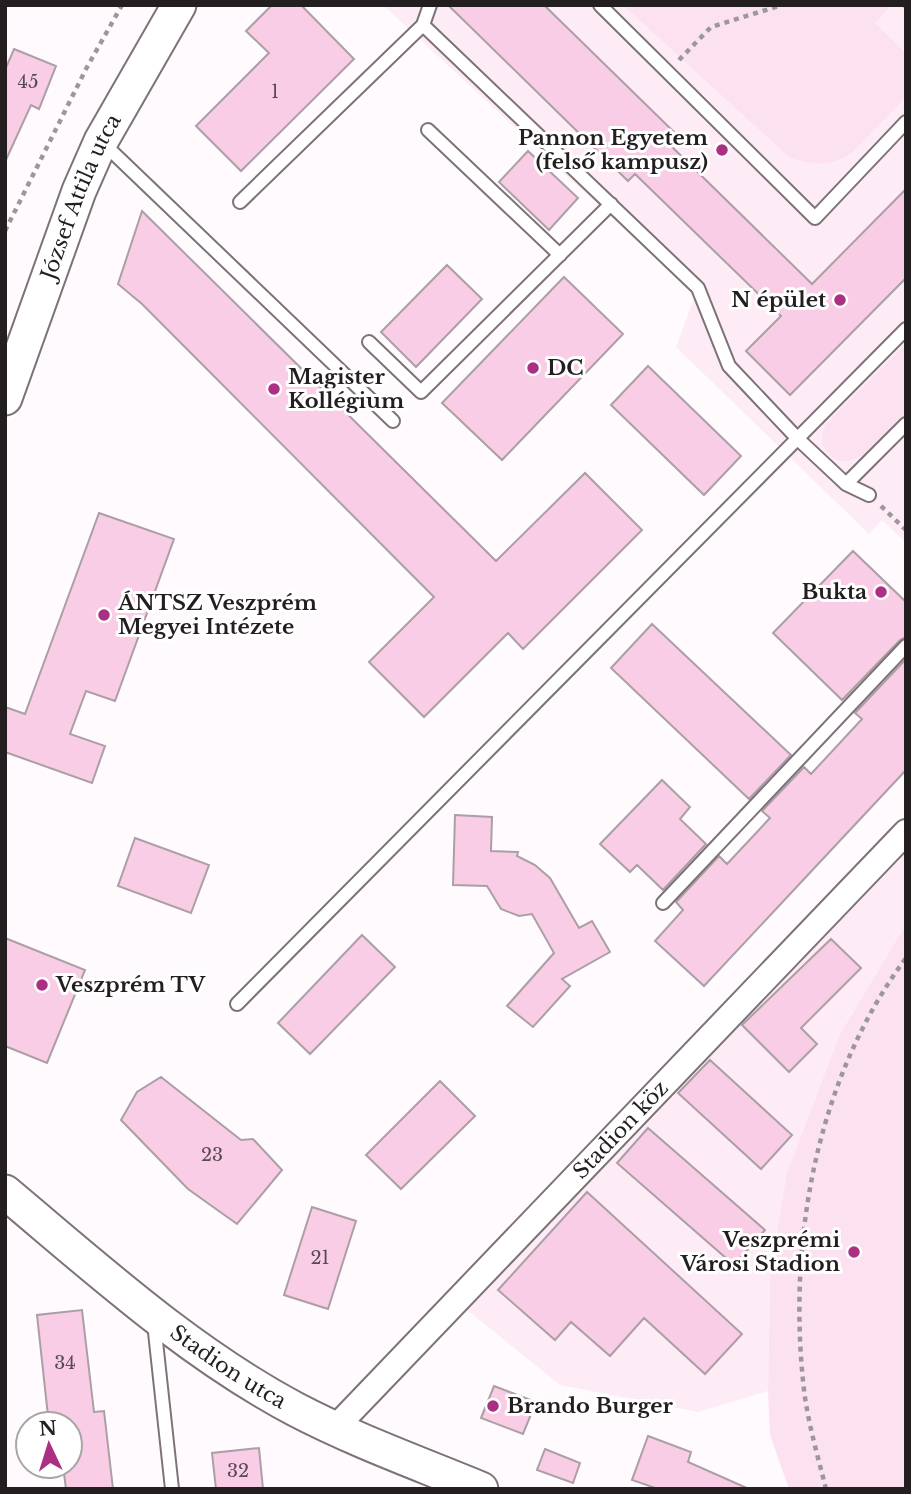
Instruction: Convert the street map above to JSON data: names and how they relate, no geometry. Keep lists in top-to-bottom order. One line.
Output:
{"streets":{"street":["József Attila utca","Stadion köz","Stadion utca"]},"crossings":[["Stadion köz","Stadion utca"]],"places":["Pannon Egyetem (felső kampusz)","N épület","DC","Magister Kollégium","Bukta","ÁNTSZ Veszprém Megyei Intézete","Veszprém TV","Veszprémi Városi Stadion","Brando Burger"],"house_numbers":["45","1","23","21","34","32"],"north":"top"}
